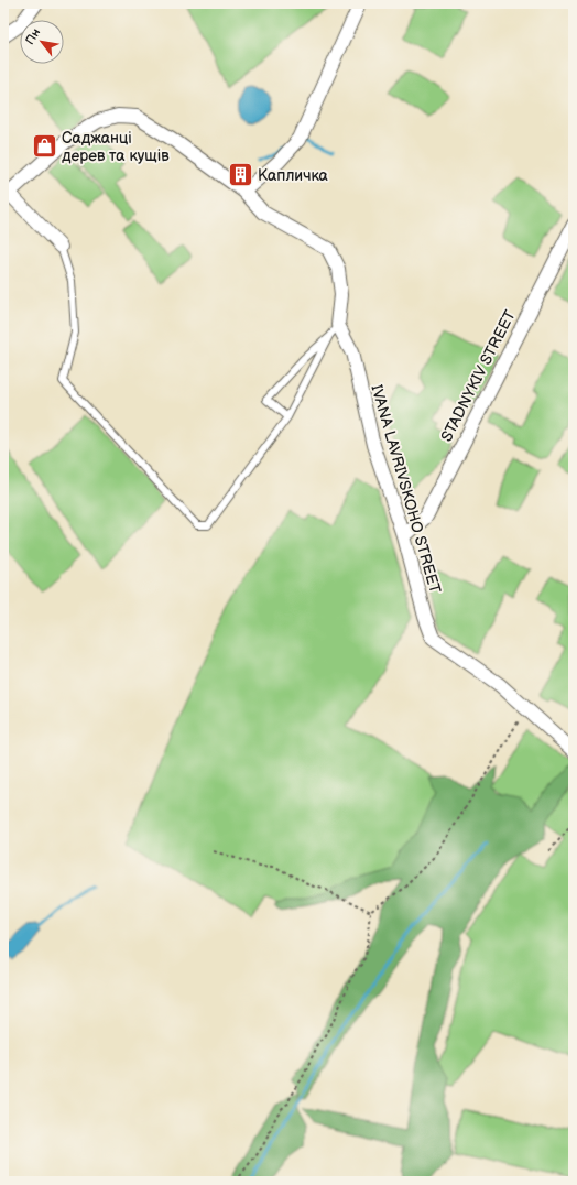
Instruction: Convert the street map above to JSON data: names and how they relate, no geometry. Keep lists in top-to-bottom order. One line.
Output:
{"streets":{"street":["STADNYKIV STREET","IVANA LAVRIVSKOHO STREET"]},"crossings":[["STADNYKIV STREET","IVANA LAVRIVSKOHO STREET"]],"places":{"shop":["Саджанці дерев та кущів"],"building":["Капличка"]},"north":"top left"}
